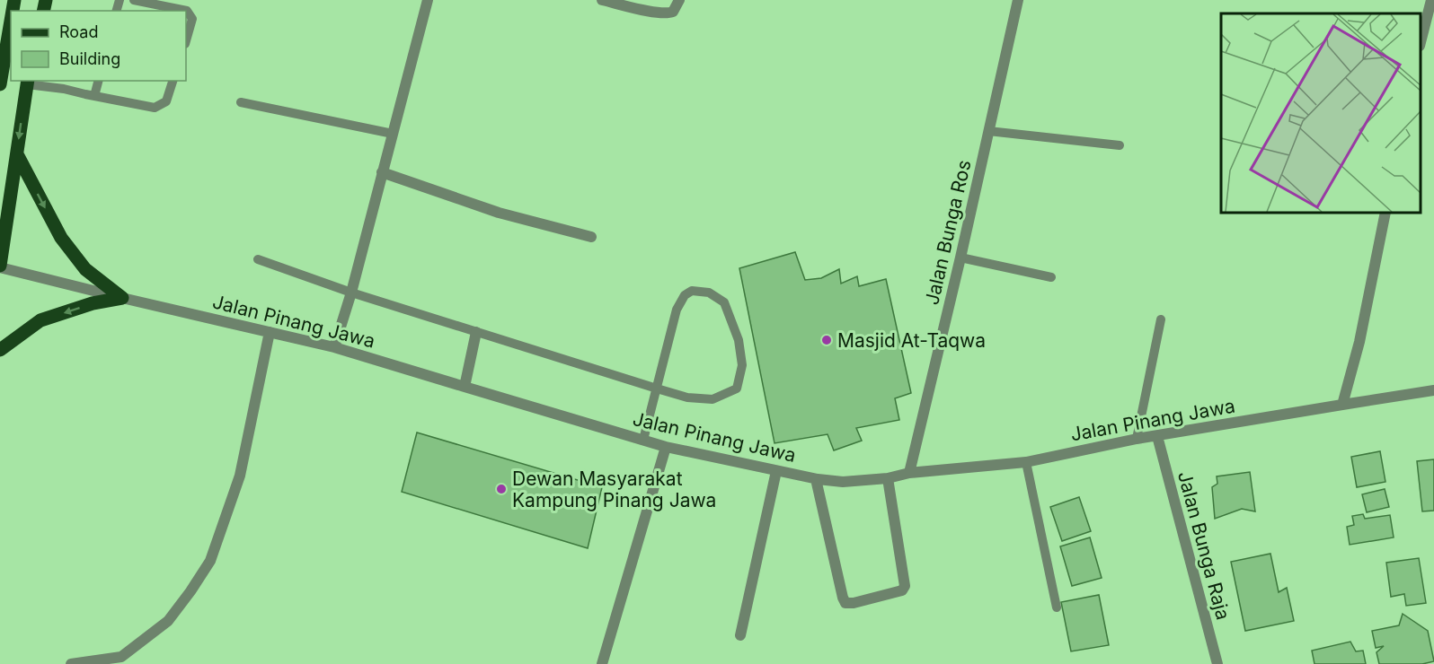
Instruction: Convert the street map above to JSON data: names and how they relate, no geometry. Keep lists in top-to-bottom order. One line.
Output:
{"streets":{"street":["Jalan Bunga Ros","Jalan Pinang Jawa","Jalan Bunga Raja"]},"crossings":[["Jalan Bunga Ros","Jalan Pinang Jawa"],["Jalan Pinang Jawa","Jalan Bunga Raja"]],"places":["Masjid At-Taqwa","Dewan Masyarakat Kampung Pinang Jawa"],"legend":["Road","Building"]}
